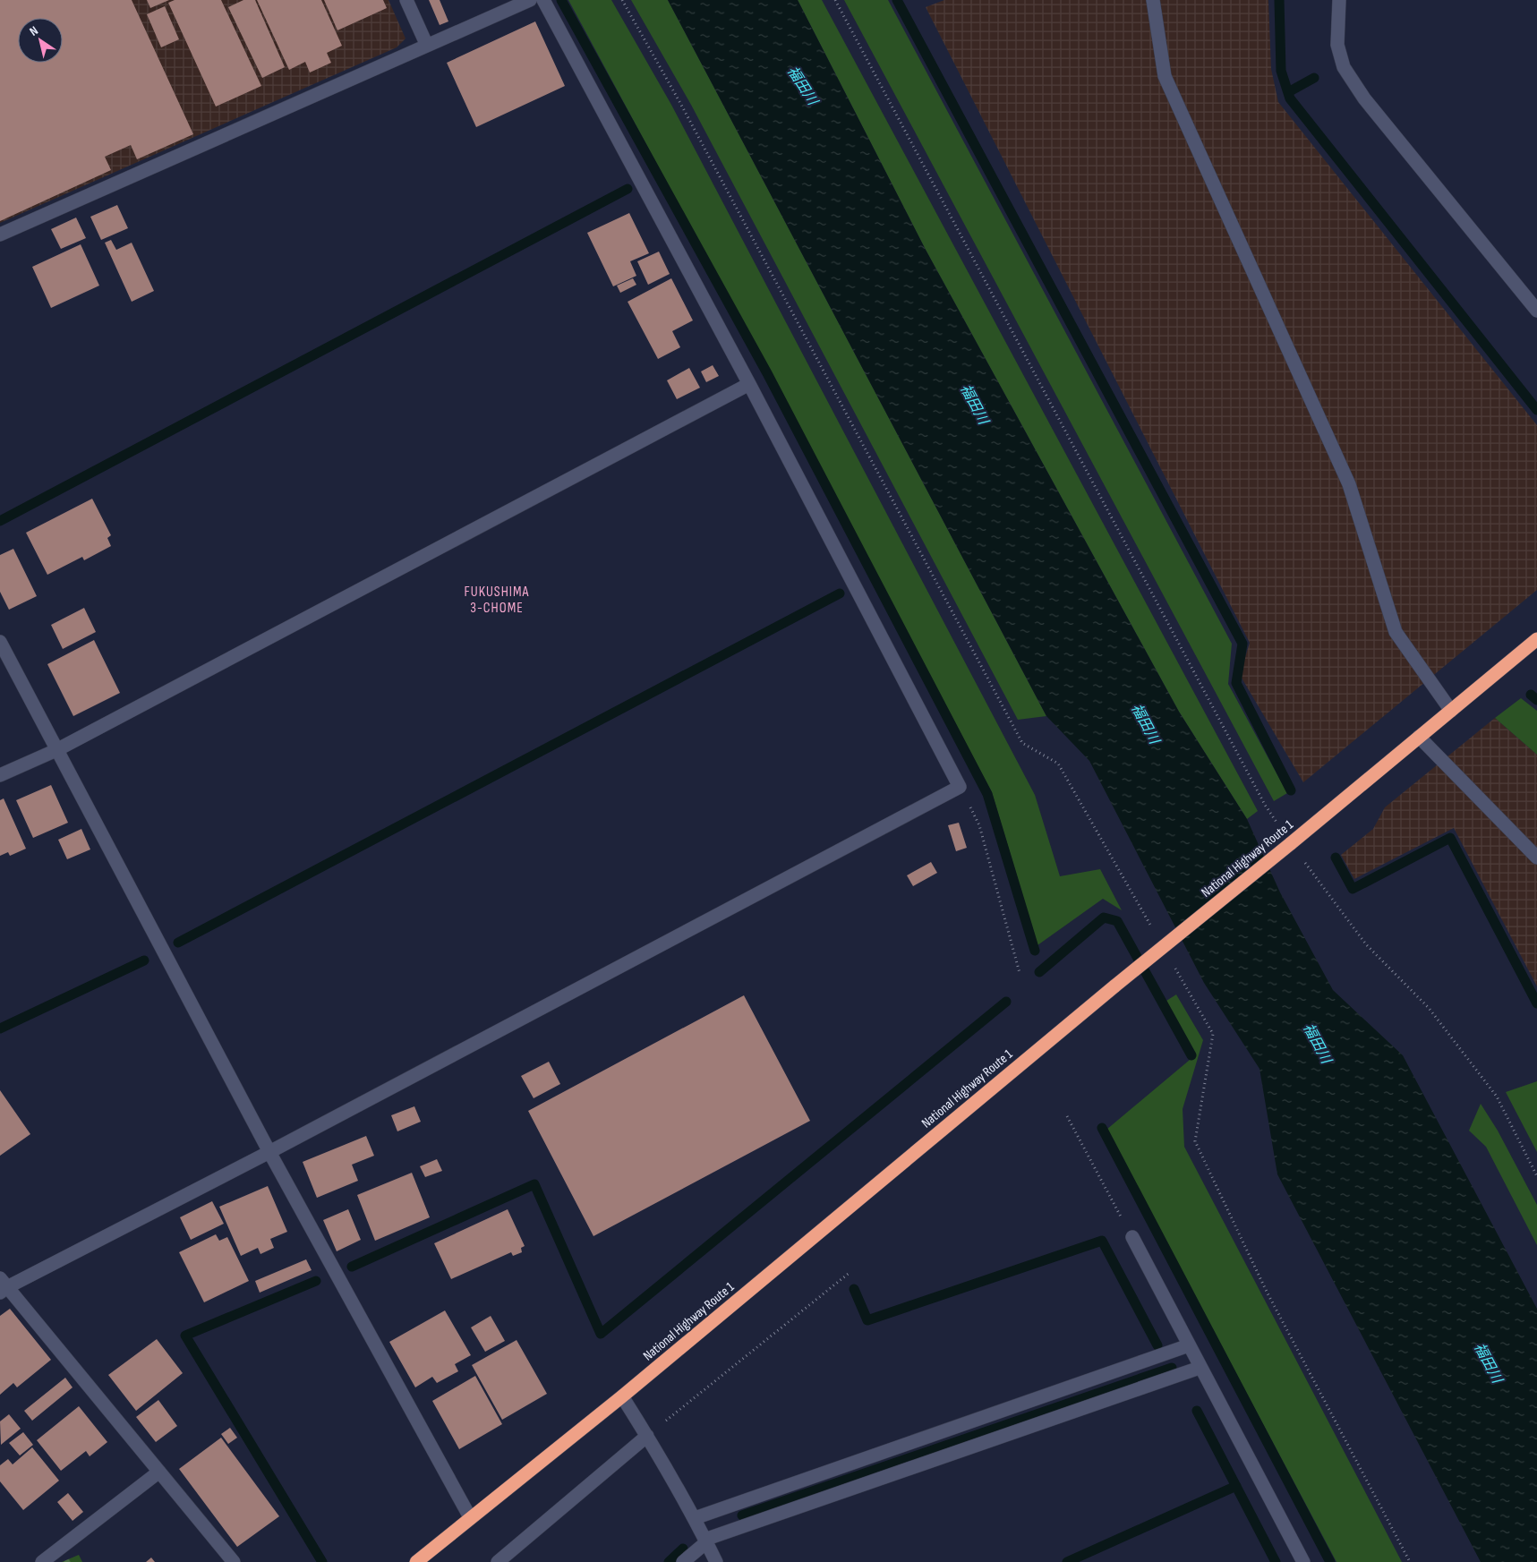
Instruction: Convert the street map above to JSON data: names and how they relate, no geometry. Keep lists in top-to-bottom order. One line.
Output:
{"streets":{"highway":["National Highway Route 1"]},"districts":["FUKUSHIMA 3-CHOME"],"water":["福田川"],"north":"top left"}
